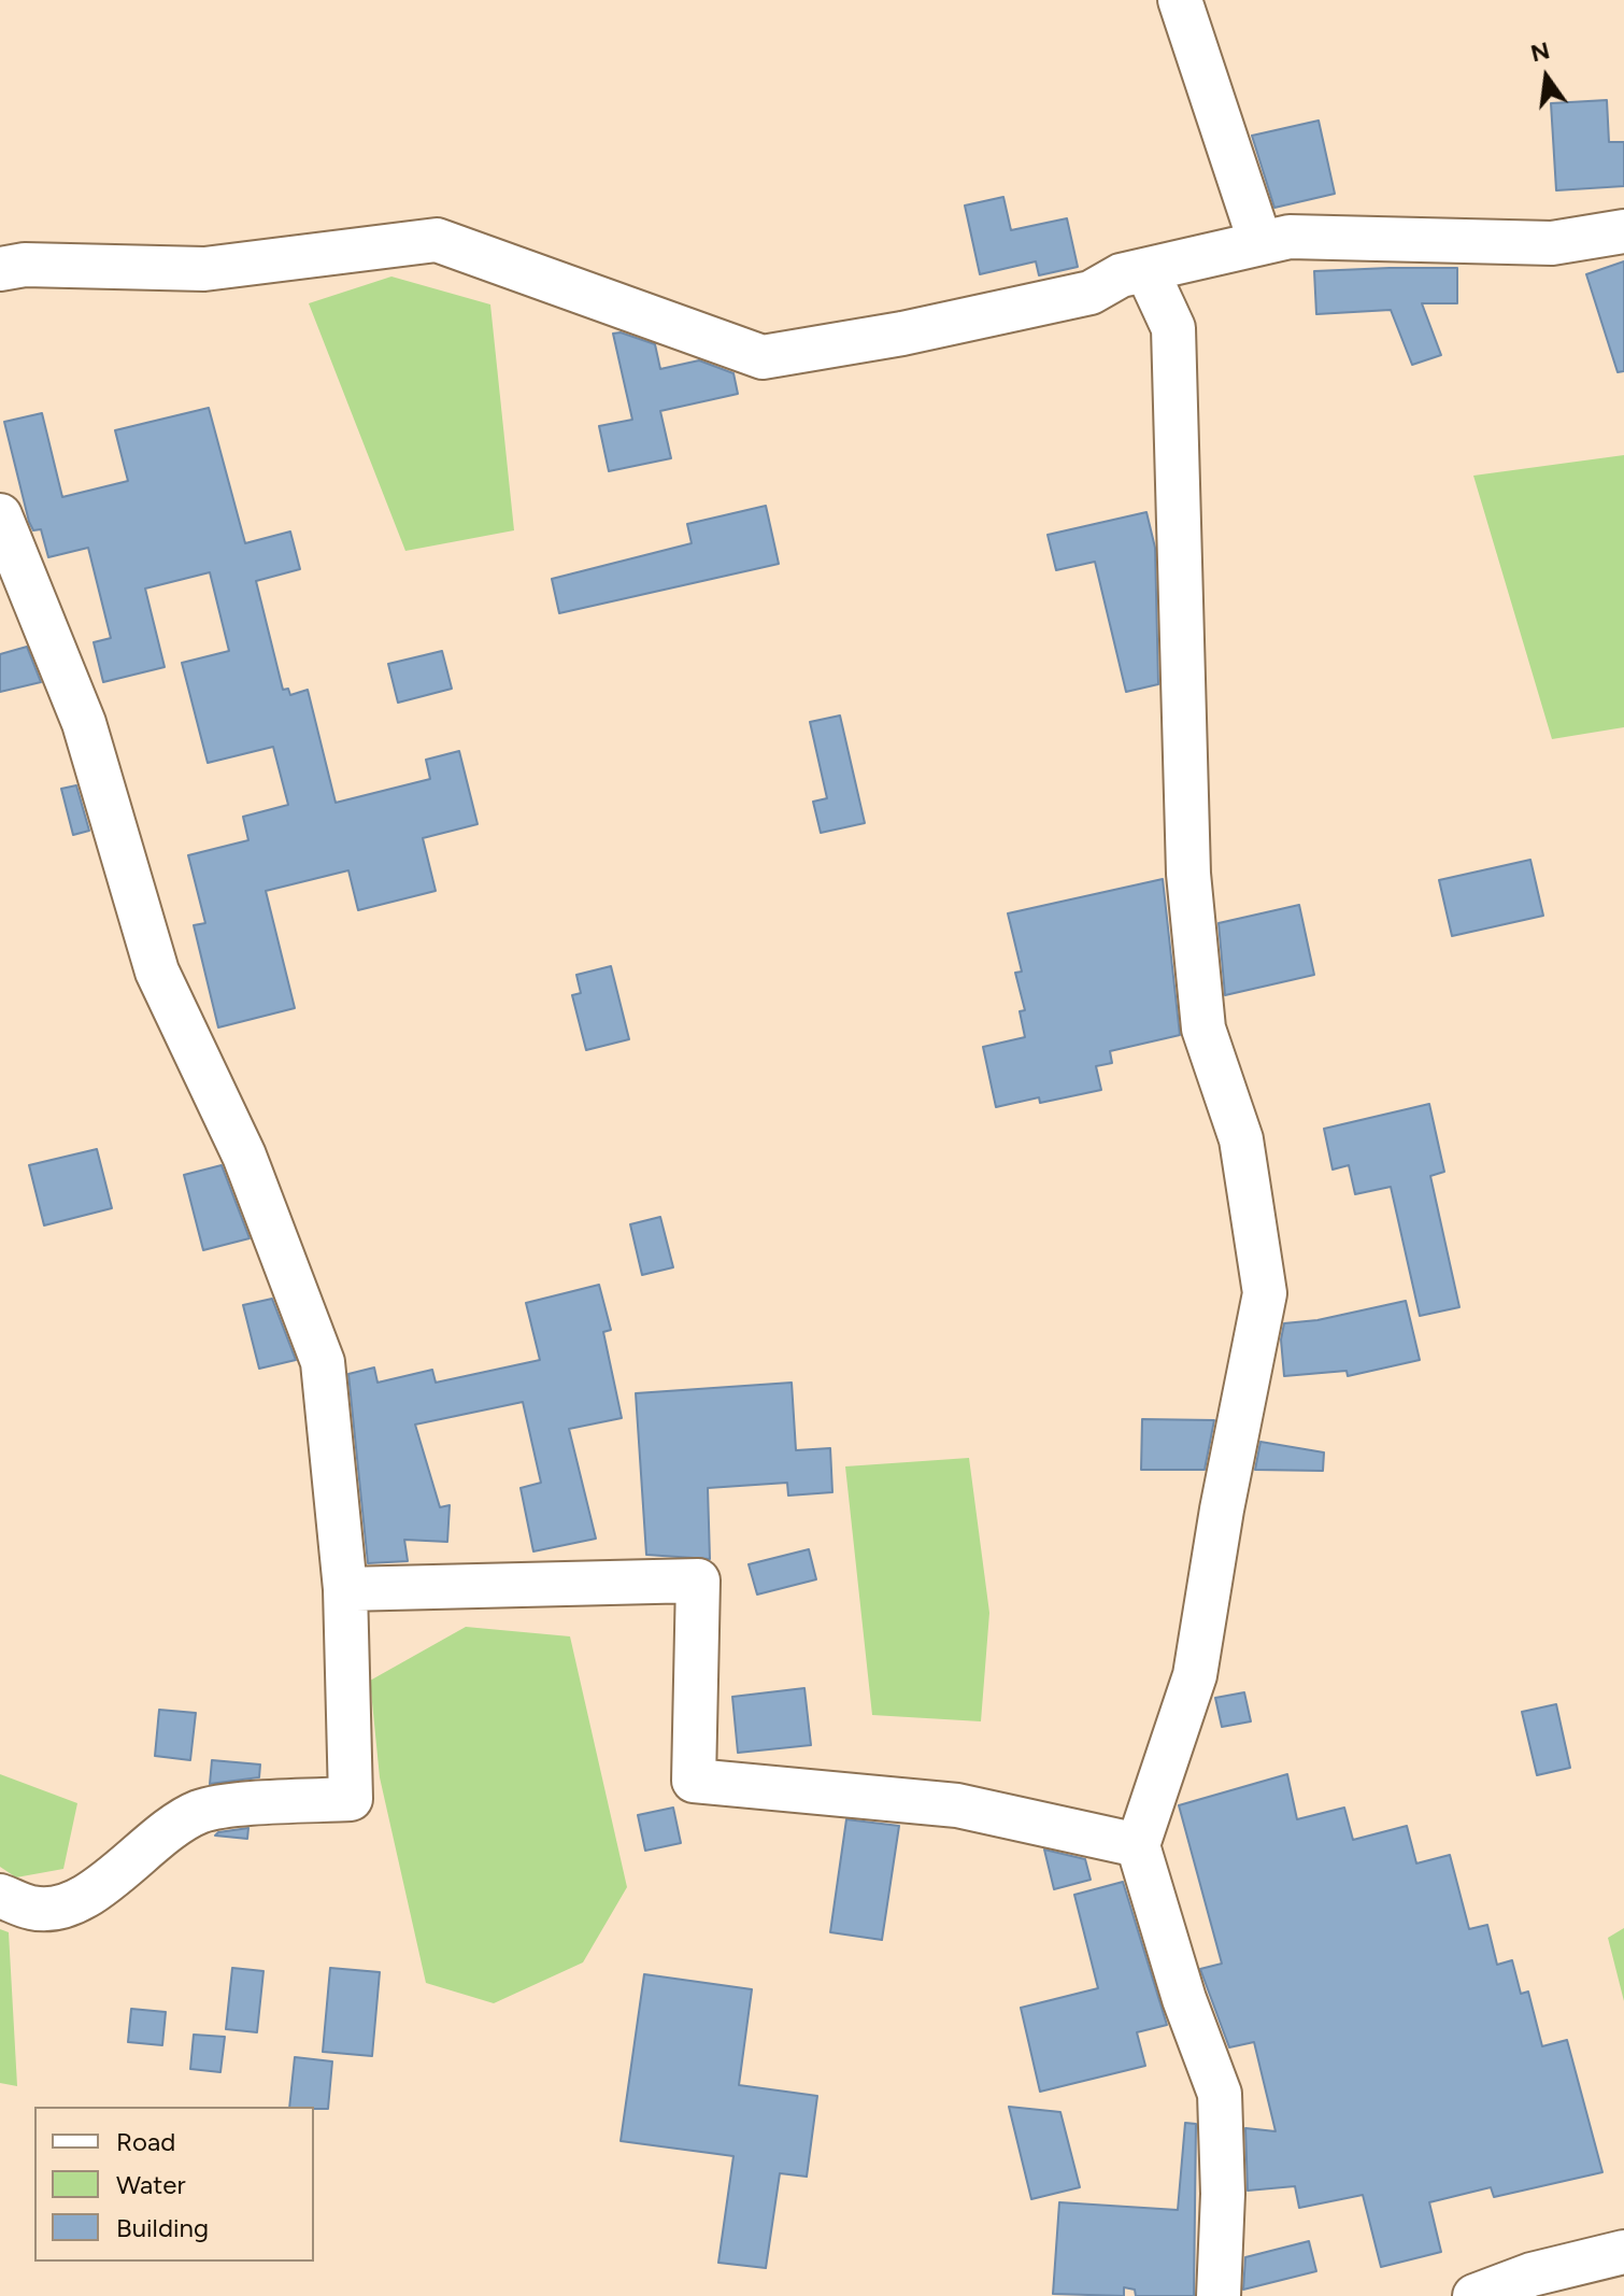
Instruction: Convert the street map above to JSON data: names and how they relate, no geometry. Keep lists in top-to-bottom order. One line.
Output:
{"legend":["Road","Water","Building"],"north":"top"}
